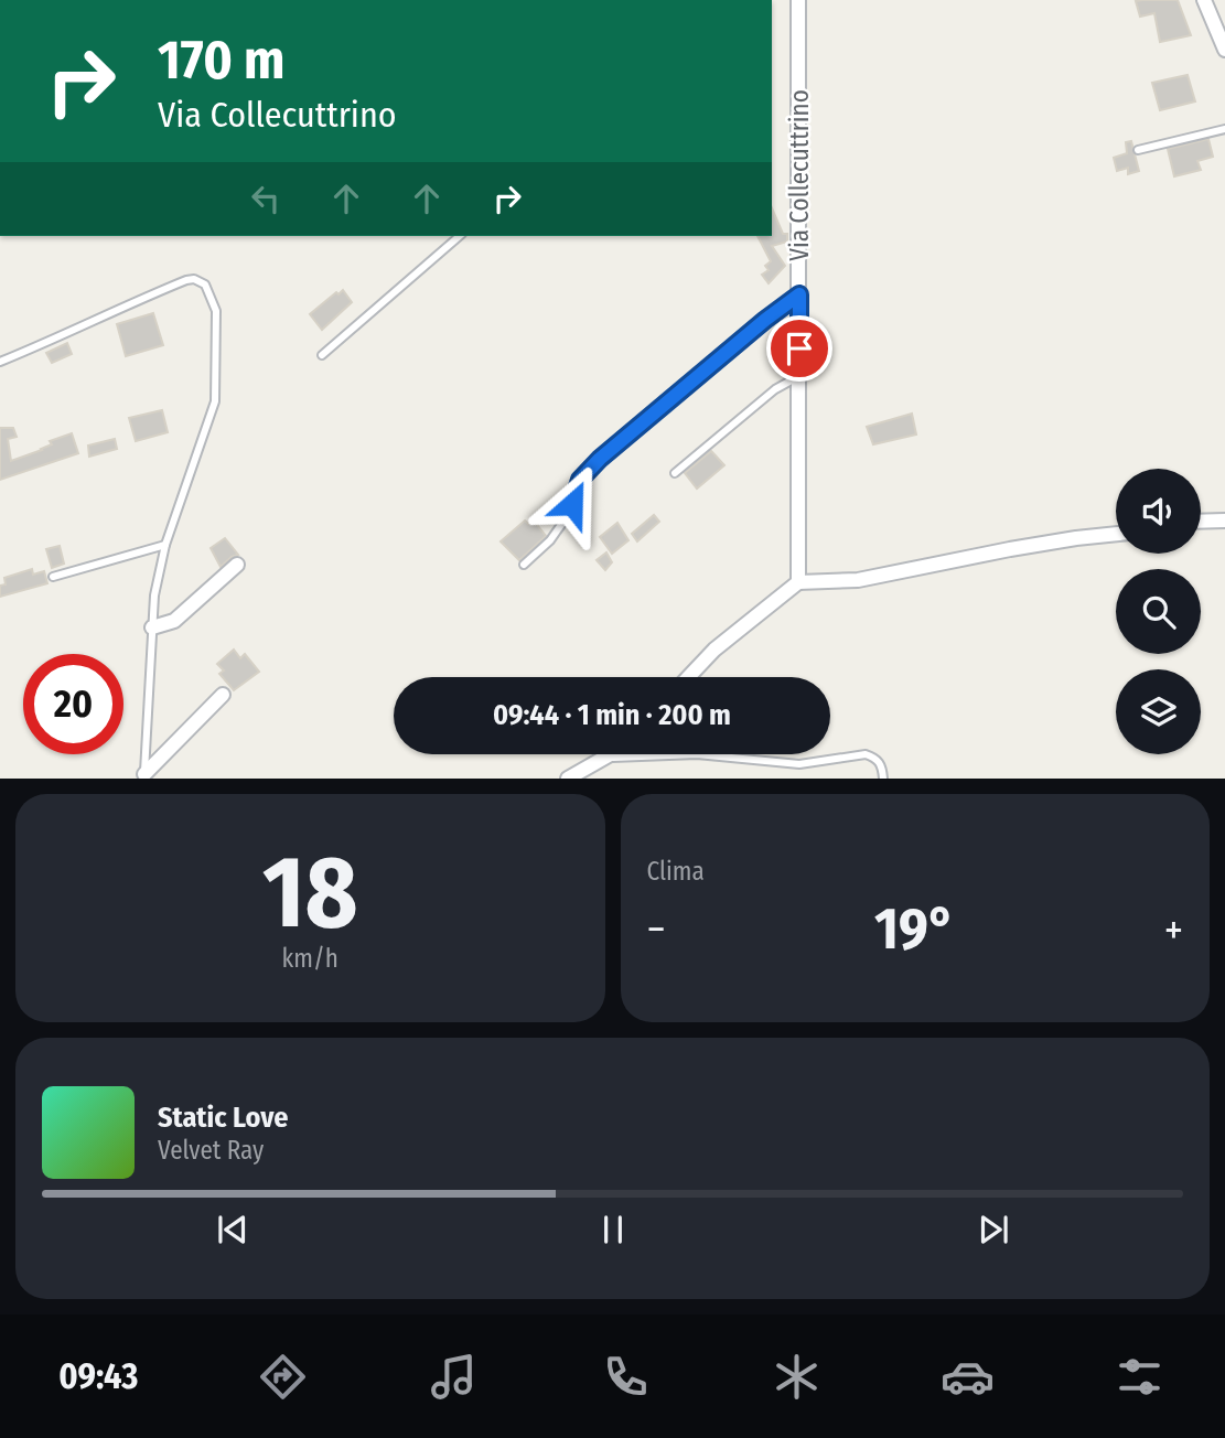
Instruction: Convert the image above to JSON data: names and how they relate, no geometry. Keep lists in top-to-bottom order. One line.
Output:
{"streets":{"street":["Via Collecuttrino"]},"page":{"turn":["170 m","Via Collecuttrino"],"limit":"20","trip":"09:44 · 1 min · 200 m","tile":[["18","km/h"],"Clima"],"heat":["−","19°","+"],"song":["Static Love","Velvet Ray"],"tabs":"09:43"}}
